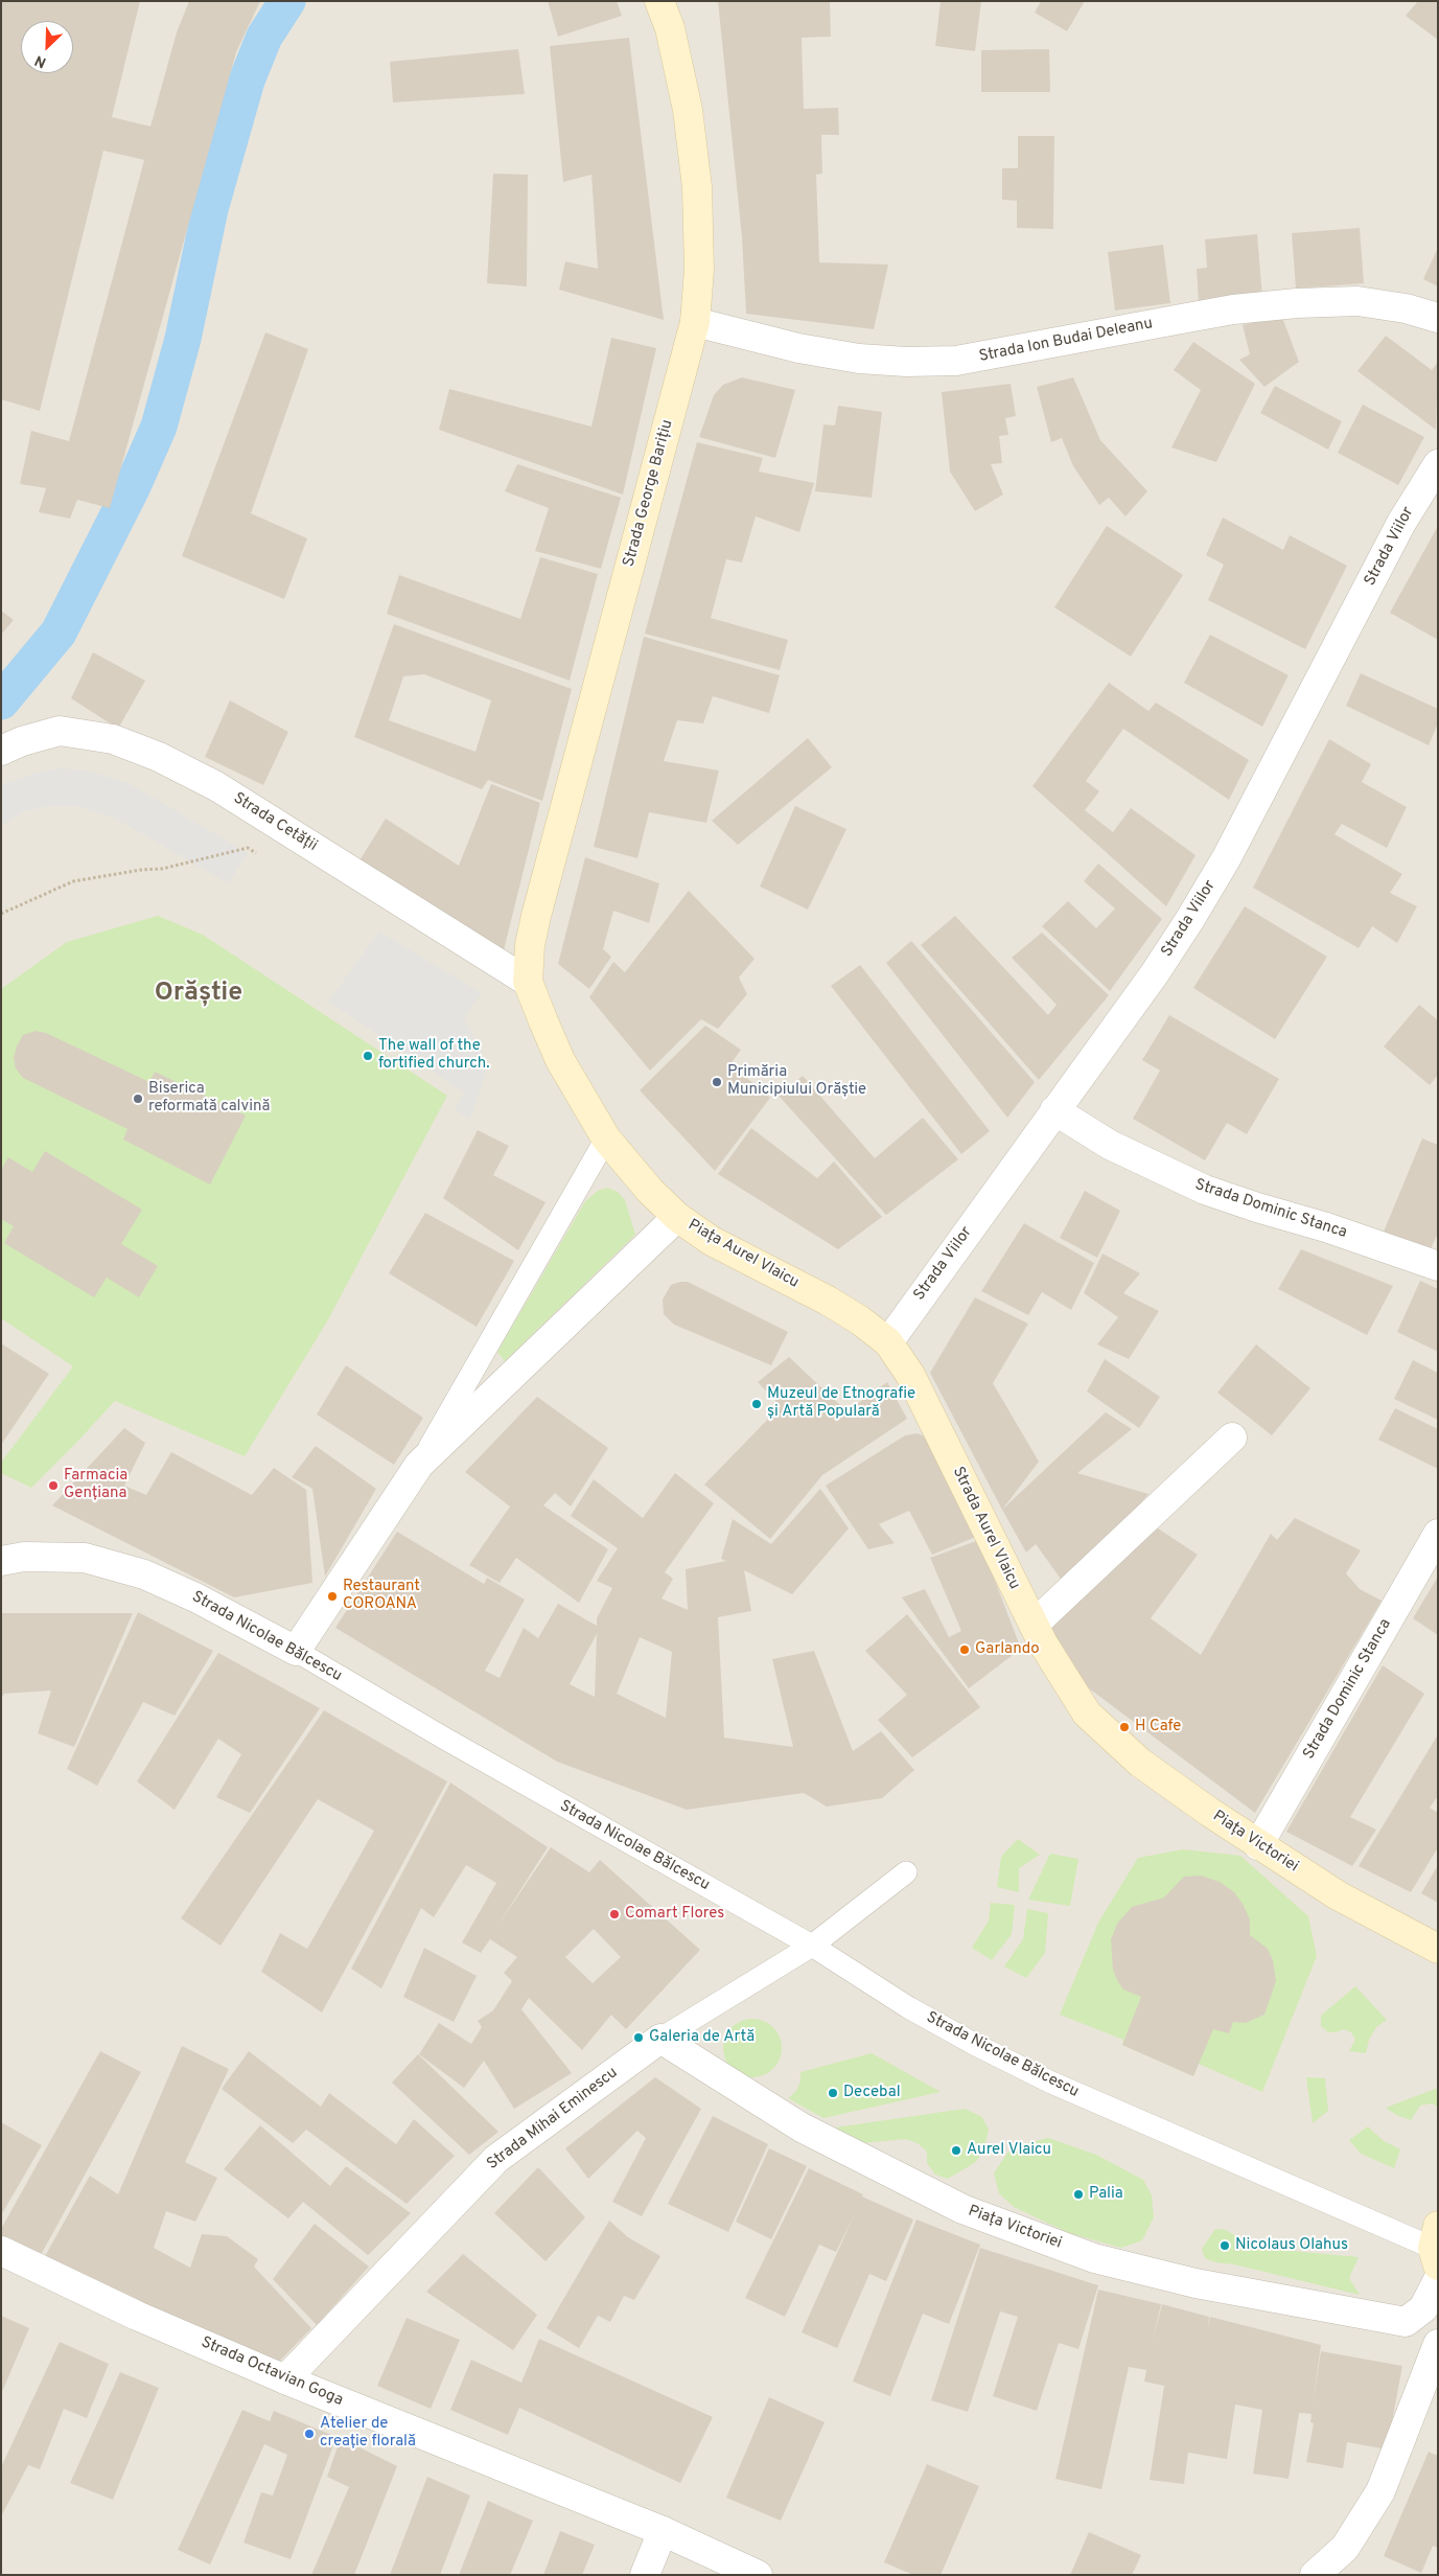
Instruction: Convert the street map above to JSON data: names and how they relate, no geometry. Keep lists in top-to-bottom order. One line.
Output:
{"streets":{"main road":["Strada George Barițiu","Piața Aurel Vlaicu","Strada Aurel Vlaicu","Piața Victoriei"],"street":["Strada Ion Budai Deleanu","Strada Viilor","Strada Cetății","Strada Dominic Stanca","Strada Nicolae Bălcescu","Strada Mihai Eminescu","Strada Octavian Goga"]},"crossings":[["Strada Ion Budai Deleanu","Strada George Barițiu"],["Strada George Barițiu","Strada Cetății"],["Strada George Barițiu","Piața Aurel Vlaicu"],["Strada Viilor","Strada Dominic Stanca"],["Strada Viilor","Piața Aurel Vlaicu"],["Strada Viilor","Strada Aurel Vlaicu"],["Strada Cetății","Piața Aurel Vlaicu"],["Strada Dominic Stanca","Piața Victoriei"],["Piața Aurel Vlaicu","Strada Aurel Vlaicu"],["Strada Aurel Vlaicu","Piața Victoriei"],["Strada Nicolae Bălcescu","Strada Mihai Eminescu"],["Piața Victoriei","Strada Mihai Eminescu"],["Strada Mihai Eminescu","Strada Octavian Goga"]],"districts":["Orăștie"],"places":["The wall of the fortified church.","Primăria Municipiului Orăștie","Biserica reformată calvină","Muzeul de Etnografie și Artă Populară","Farmacia Gențiana","Restaurant COROANA","Garlando","H Cafe","Comart Flores","Galeria de Artă","Decebal","Aurel Vlaicu","Palia","Nicolaus Olahus","Atelier de creație florală"],"north":"bottom left"}
